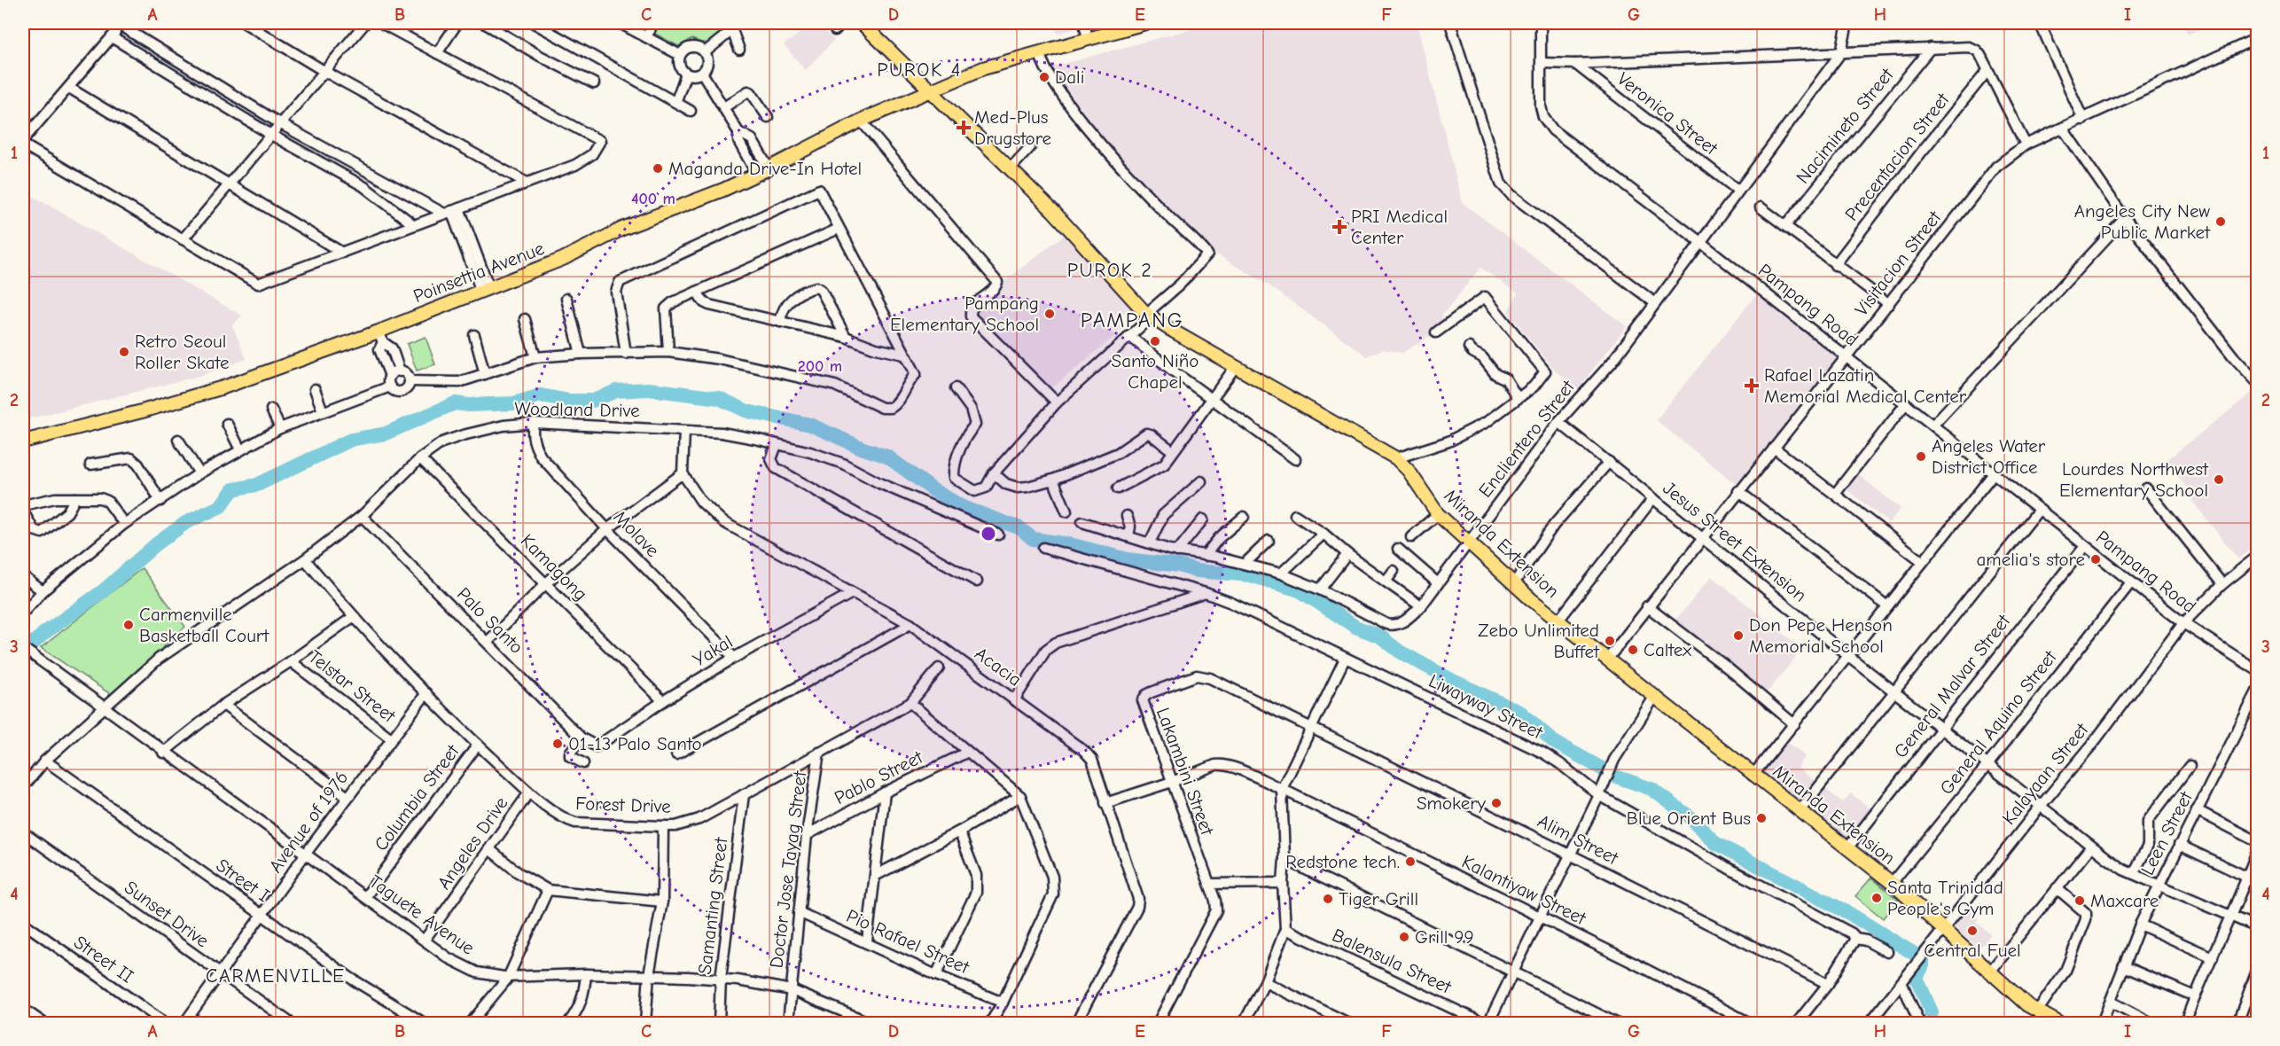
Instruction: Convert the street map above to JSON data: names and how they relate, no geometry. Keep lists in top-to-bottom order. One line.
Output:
{"streets":{"main road":["Poinsettia Avenue","Miranda Extension"],"street":["Veronica Street","Nacimineto Street","Precentacion Street","Visitacion Street","Pampang Road","Woodland Drive","Enclientero Street","Molave","Jesus Street Extension","Kamagong","Palo Santo","Yakal","Acacia","Telstar Street","General Malvar Street","Liwayway Street","General Aquino Street","Lakambini Street","Kalayaan Street","Pablo Street","Columbia Street","Forest Drive","Avenue of 1976","Leen Street","Alim Street","Angeles Drive","Doctor Jose Tayag Street","Street I","Kalantiyaw Street","Samanting Street","Sunset Drive","Taguete Avenue","Pio Rafael Street","Street II","Balensula Street"]},"crossings":[["Veronica Street","Enclientero Street"],["Visitacion Street","Pampang Road"],["Visitacion Street","Jesus Street Extension"],["Visitacion Street","Miranda Extension"],["Poinsettia Avenue","Miranda Extension"],["Pampang Road","Enclientero Street"],["Pampang Road","General Malvar Street"],["Pampang Road","General Aquino Street"],["Pampang Road","Kalayaan Street"],["Woodland Drive","Molave"],["Woodland Drive","Kamagong"],["Woodland Drive","Palo Santo"],["Woodland Drive","Forest Drive"],["Woodland Drive","Street I"],["Woodland Drive","Taguete Avenue"],["Enclientero Street","Jesus Street Extension"],["Enclientero Street","Miranda Extension"],["Molave","Yakal"],["Jesus Street Extension","General Malvar Street"],["Jesus Street Extension","General Aquino Street"],["Jesus Street Extension","Kalayaan Street"],["Jesus Street Extension","Leen Street"],["Miranda Extension","General Malvar Street"],["Miranda Extension","General Aquino Street"],["Miranda Extension","Kalayaan Street"],["Kamagong","Yakal"],["Palo Santo","Yakal"],["Yakal","Acacia"],["Acacia","Kalantiyaw Street"],["Telstar Street","Avenue of 1976"],["Lakambini Street","Alim Street"],["Lakambini Street","Kalantiyaw Street"],["Pablo Street","Doctor Jose Tayag Street"],["Columbia Street","Forest Drive"],["Columbia Street","Taguete Avenue"],["Forest Drive","Avenue of 1976"],["Forest Drive","Angeles Drive"],["Forest Drive","Doctor Jose Tayag Street"],["Forest Drive","Samanting Street"],["Avenue of 1976","Street I"],["Avenue of 1976","Sunset Drive"],["Avenue of 1976","Taguete Avenue"],["Angeles Drive","Taguete Avenue"],["Doctor Jose Tayag Street","Taguete Avenue"],["Doctor Jose Tayag Street","Pio Rafael Street"],["Samanting Street","Taguete Avenue"]],"districts":["PUROK 4","PUROK 2","PAMPANG","CARMENVILLE"],"places":{"other":["Dali","Maganda Drive-In Hotel","Angeles City New Public Market","Pampang Elementary School","Santo Niño Chapel","Retro Seoul Roller Skate","Angeles Water District Office","Lourdes Northwest Elementary School","amelia's store","Carmenville Basketball Court","Don Pepe Henson Memorial School","Zebo Unlimited Buffet","Caltex","01-13 Palo Santo","Smokery","Blue Orient Bus","Redstone tech.","Santa Trinidad People's Gym","Tiger Grill","Maxcare","Central Fuel","Grill 99"],"health":["Med-Plus Drugstore","PRI Medical Center","Rafael Lazatin Memorial Medical Center"]},"grid":{"columns":["A","B","C","D","E","F","G","H","I"],"rows":["1","2","3","4"]},"rings":["400 m","200 m"]}
